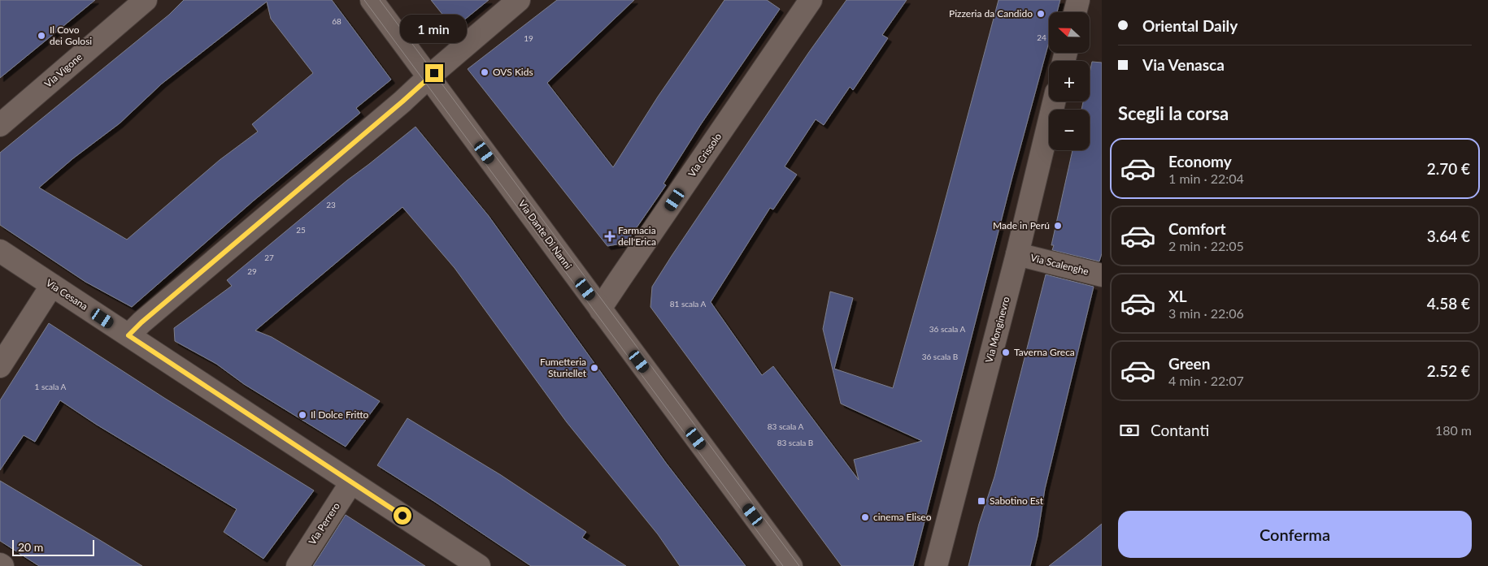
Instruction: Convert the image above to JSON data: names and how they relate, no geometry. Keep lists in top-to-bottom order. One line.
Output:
{"streets":{"street":["Via Vigone","Via Crissolo","Via Dante Di Nanni","Via Scalenghe","Via Cesana","Via Monginevro","Via Perrero"]},"crossings":[["Via Crissolo","Via Dante Di Nanni"],["Via Scalenghe","Via Monginevro"],["Via Cesana","Via Perrero"]],"places":{"other":["Pizzeria da Candido","Il Covo dei Golosi","OVS Kids","Made in Perú","Taverna Greca","Fumetteria Sturiellet","Il Dolce Fritto","cinema Eliseo"],"health":["Farmacia dell'Erica"],"transit":["Sabotino Est"]},"house_numbers":["68","24","19","23","25","27","29","81 scala A","36 scala A","36 scala B","1 scala A","83 scala A","83 scala B"],"scale_bar":"20 m","north":"left","page":{"banner":["Oriental Daily","Via Venasca"],"map_buttons":["+","−"],"bubble":"1 min","heading":"Scegli la corsa","list":[{"name":"Economy","note":"1 min · 22:04","value":"2.70 €"},{"name":"Comfort","note":"2 min · 22:05","value":"3.64 €"},{"name":"XL","note":"3 min · 22:06","value":"4.58 €"},{"name":"Green","note":"4 min · 22:07","value":"2.52 €"}],"pay":["Contanti","180 m"],"buttons":"Conferma","scale":"20 m"}}
